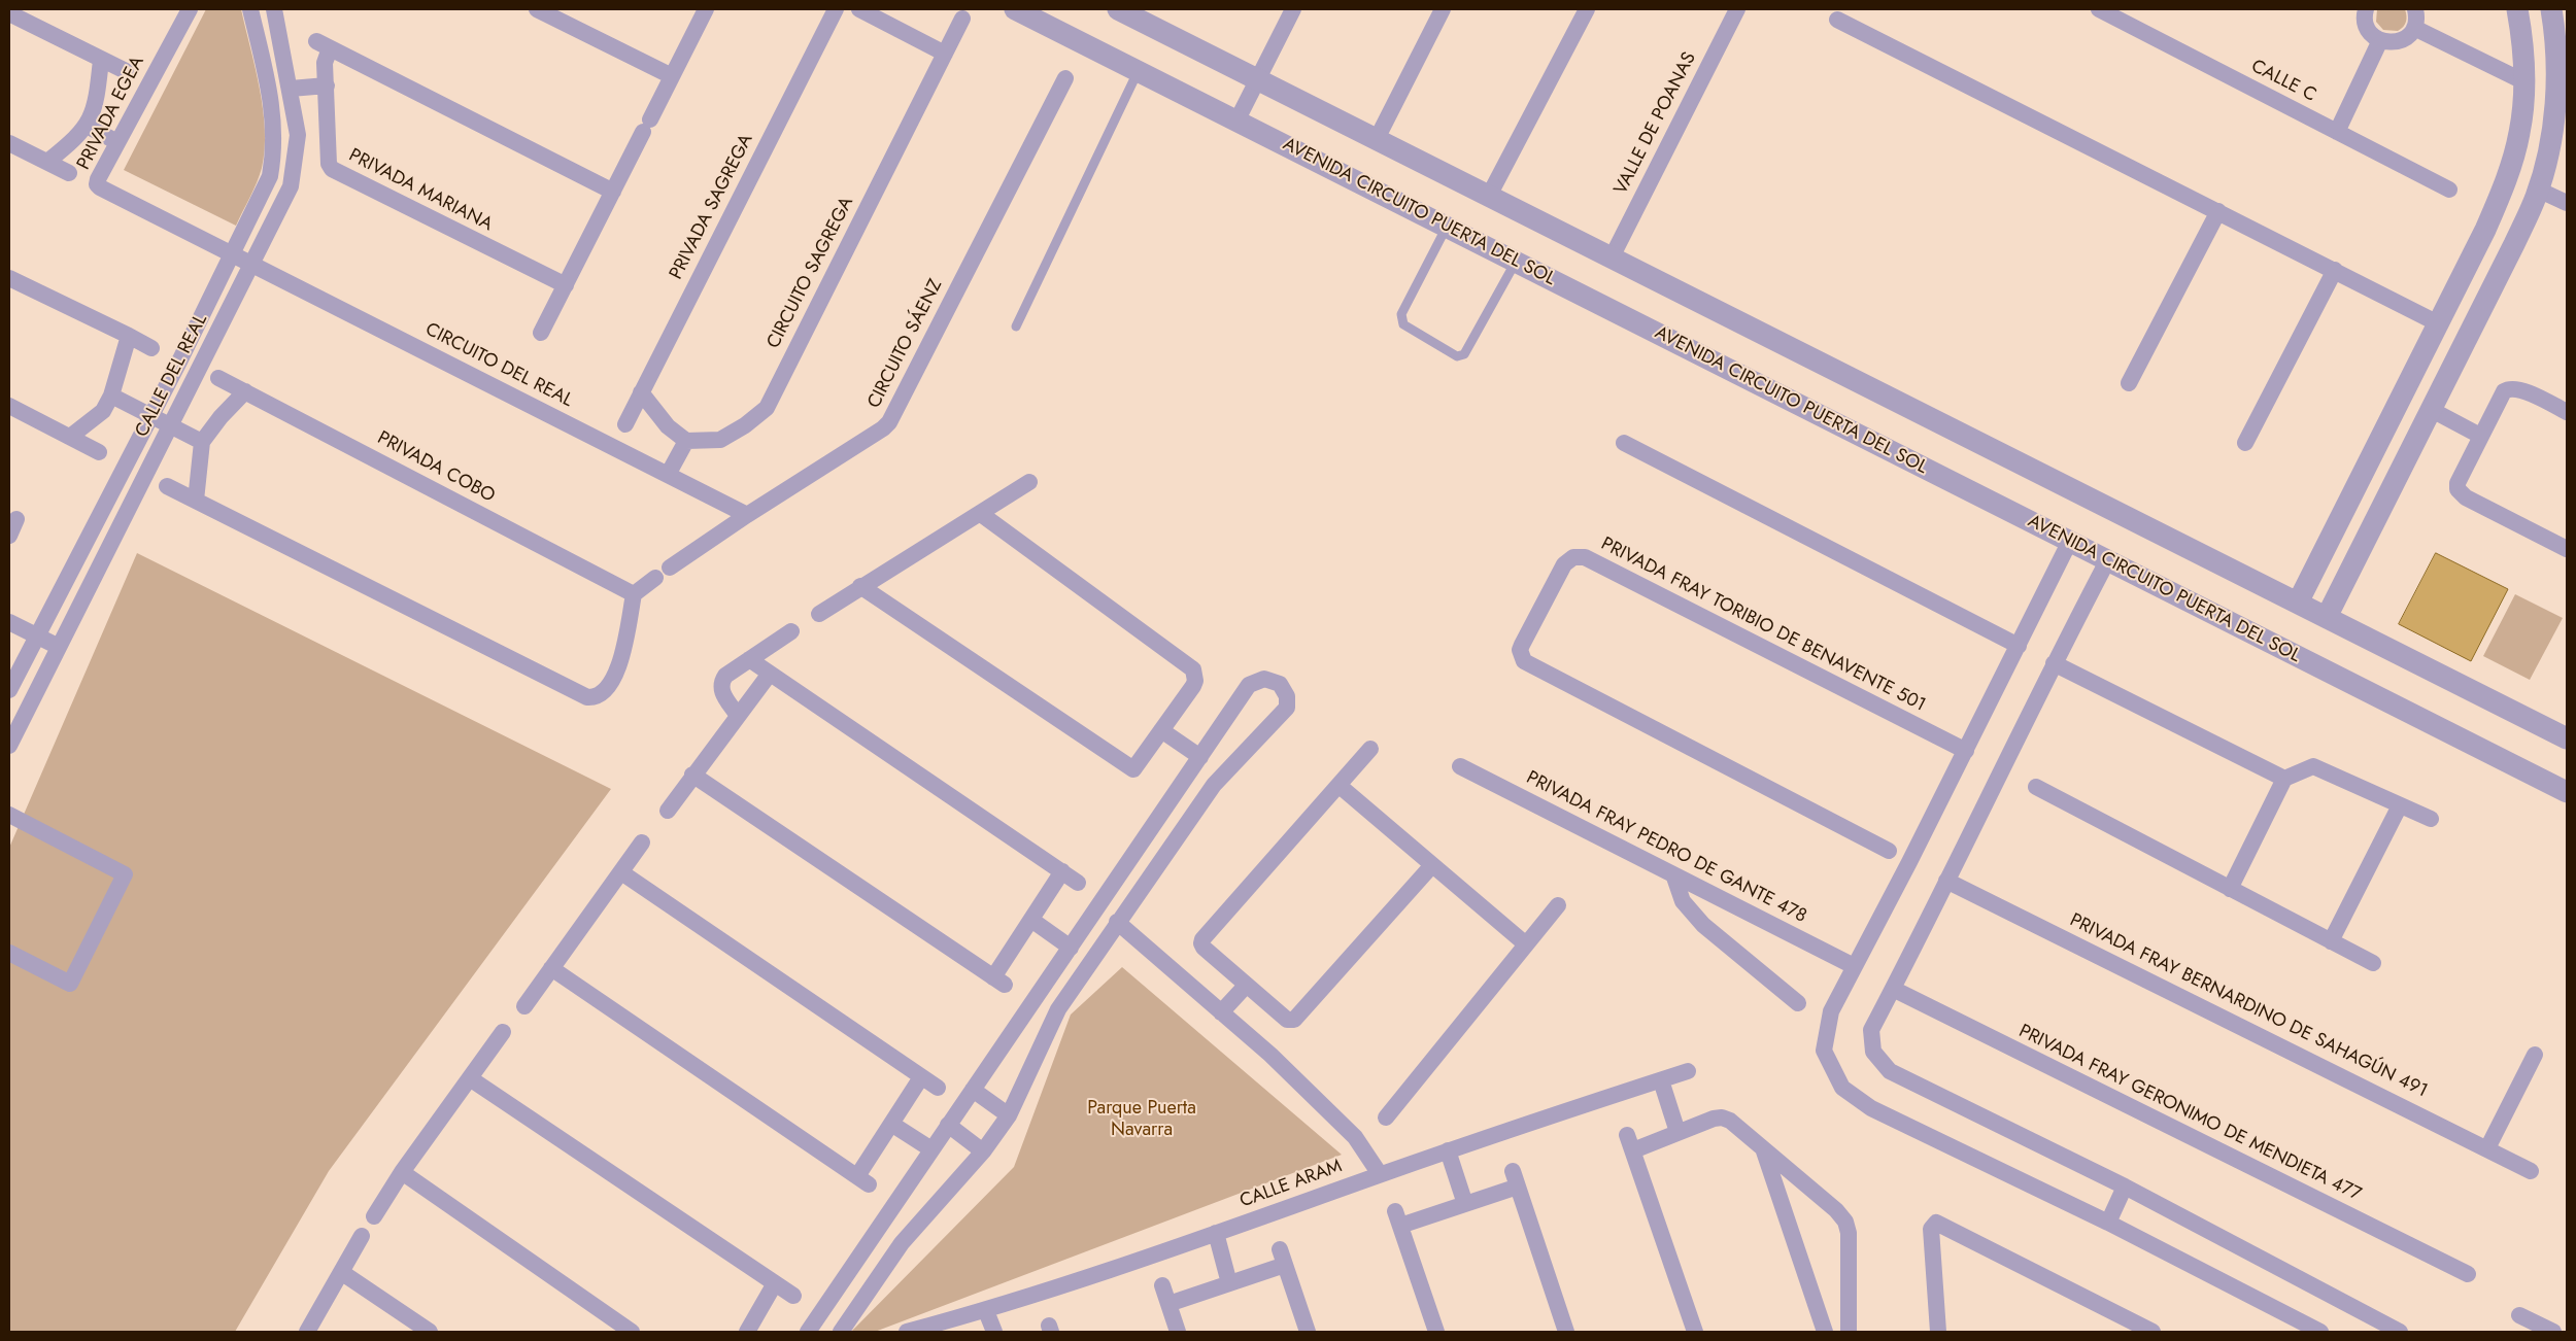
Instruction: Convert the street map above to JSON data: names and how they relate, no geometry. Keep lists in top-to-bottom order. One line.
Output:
{"streets":{"street":["CALLE C","PRIVADA EGEA","VALLE DE POANAS","PRIVADA MARIANA","PRIVADA SAGREGA","AVENIDA CIRCUITO PUERTA DEL SOL","CIRCUITO SAGREGA","CIRCUITO SÁENZ","CIRCUITO DEL REAL","CALLE DEL REAL","PRIVADA COBO","PRIVADA FRAY TORIBIO DE BENAVENTE 501","PRIVADA FRAY PEDRO DE GANTE 478","PRIVADA FRAY BERNARDINO DE SAHAGÚN 491","PRIVADA FRAY GERONIMO DE MENDIETA 477","CALLE ARAM"]},"crossings":[["PRIVADA EGEA","CIRCUITO DEL REAL"],["PRIVADA EGEA","CALLE DEL REAL"],["CIRCUITO SÁENZ","CIRCUITO DEL REAL"],["CIRCUITO DEL REAL","CALLE DEL REAL"]],"parks":["Parque Puerta Navarra"]}
